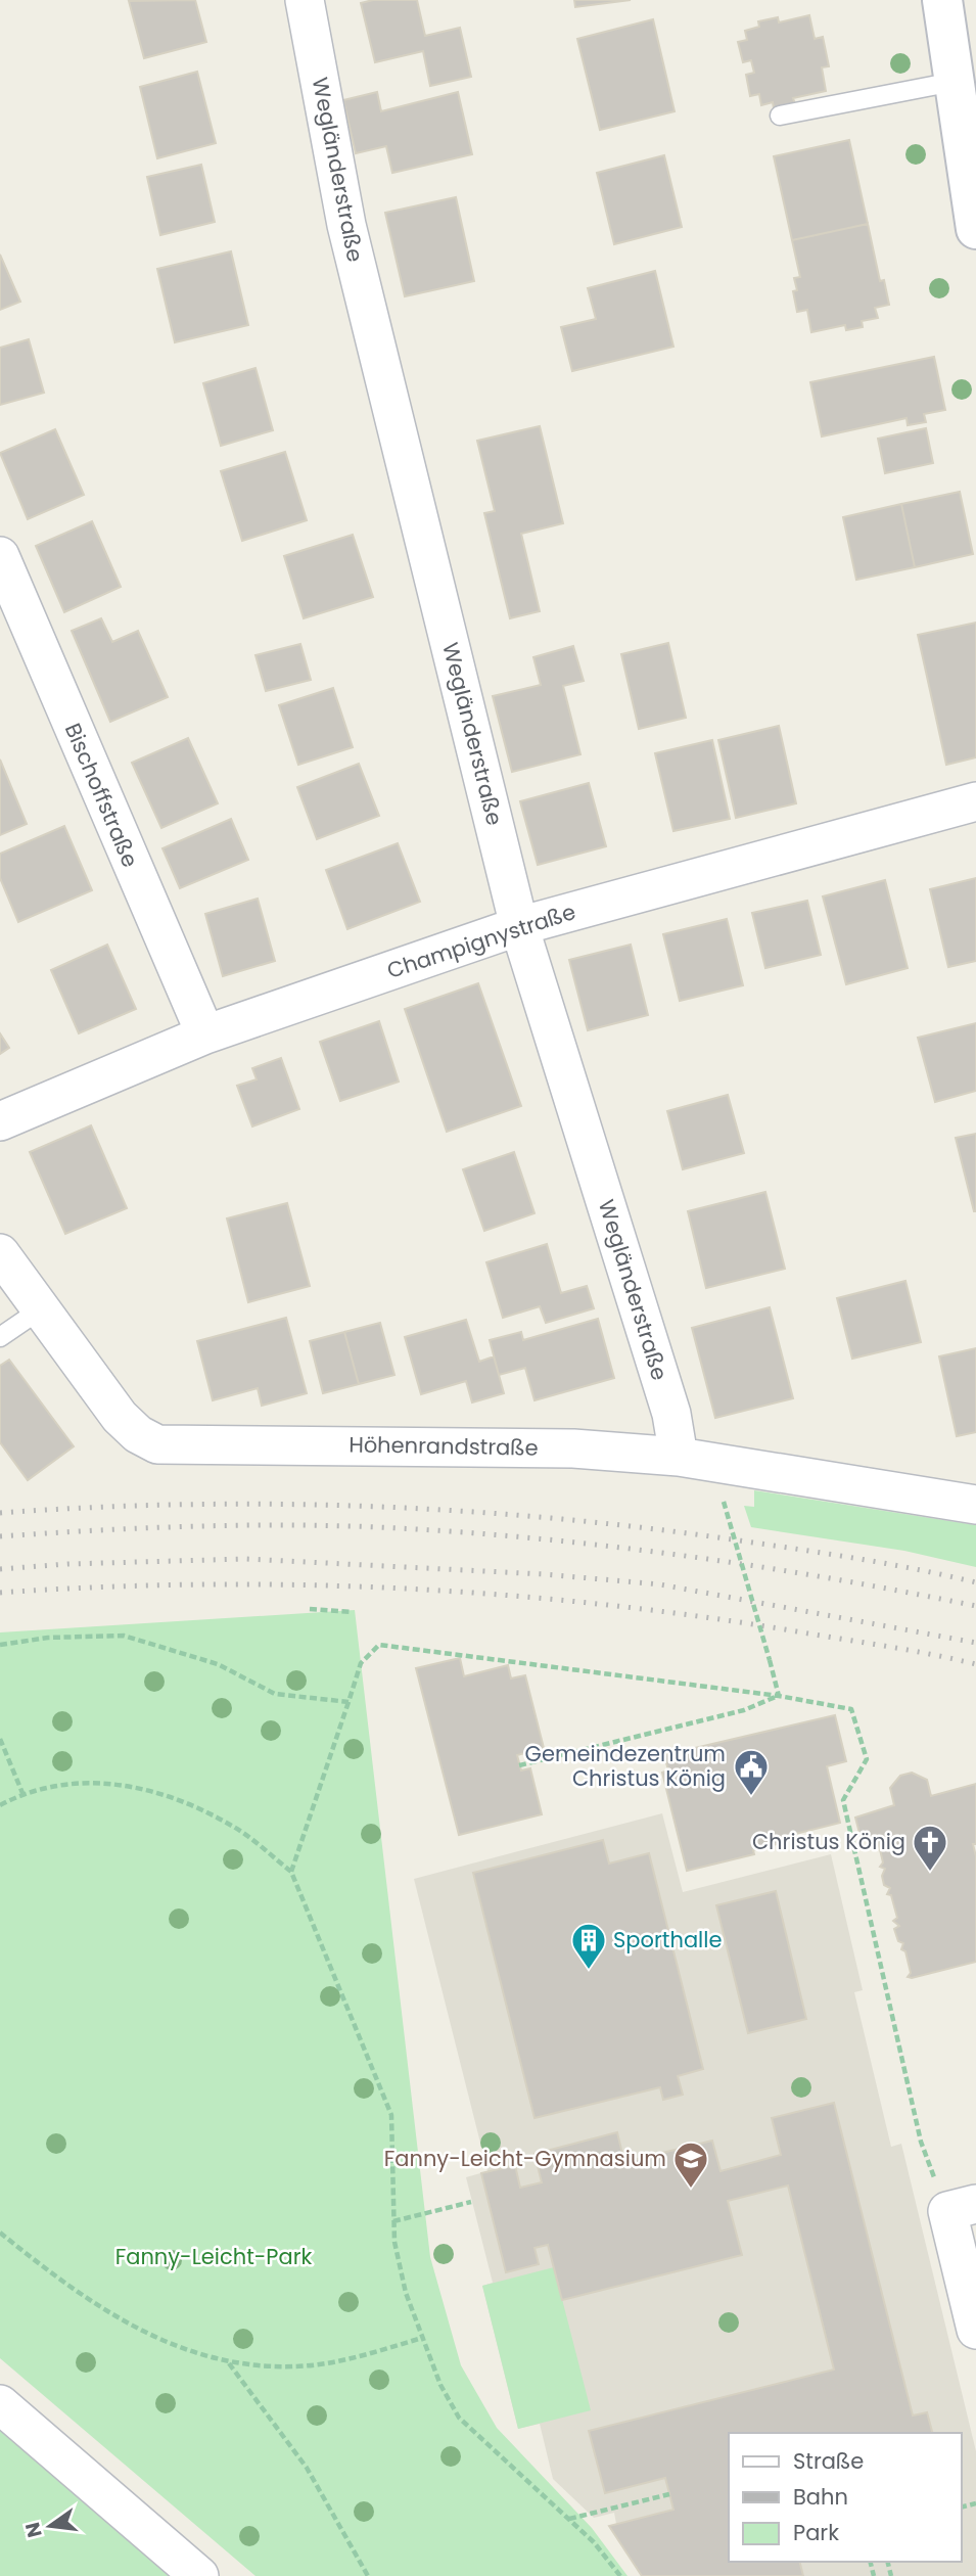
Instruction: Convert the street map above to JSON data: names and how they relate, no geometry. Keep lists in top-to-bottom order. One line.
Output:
{"streets":{"street":["Wegländerstraße","Bischoffstraße","Champignystraße","Höhenrandstraße"]},"crossings":[["Wegländerstraße","Champignystraße"],["Wegländerstraße","Höhenrandstraße"],["Bischoffstraße","Champignystraße"]],"parks":["Fanny-Leicht-Park"],"places":{"public building":["Gemeindezentrum Christus König"],"church":["Christus König"],"building":["Sporthalle"],"school or university":["Fanny-Leicht-Gymnasium"]},"legend":["Straße","Bahn","Park"],"north":"left"}
